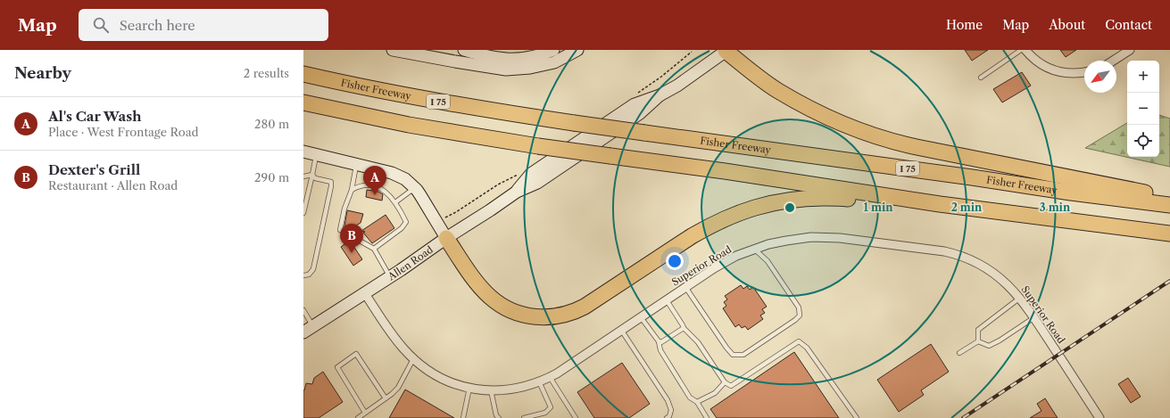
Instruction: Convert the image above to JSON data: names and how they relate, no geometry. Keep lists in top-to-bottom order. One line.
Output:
{"streets":{"highway":["Fisher Freeway","I 75"],"main road":["Allen Road"],"street":["Superior Road"]},"crossings":[["Allen Road","Superior Road"]],"north":"bottom left","page":{"header":"Map","search":"Search here","nav":["Home","Map","About","Contact"],"heading":["Nearby","2 results"],"map_buttons":["+","−"],"list":[{"mark":"A","name":"Al's Car Wash","note":"Place · West Frontage Road","value":"280 m"},{"mark":"B","name":"Dexter's Grill","note":"Restaurant · Allen Road","value":"290 m"}],"pins":["A","B"]},"rings":["1 min","2 min","3 min"]}
